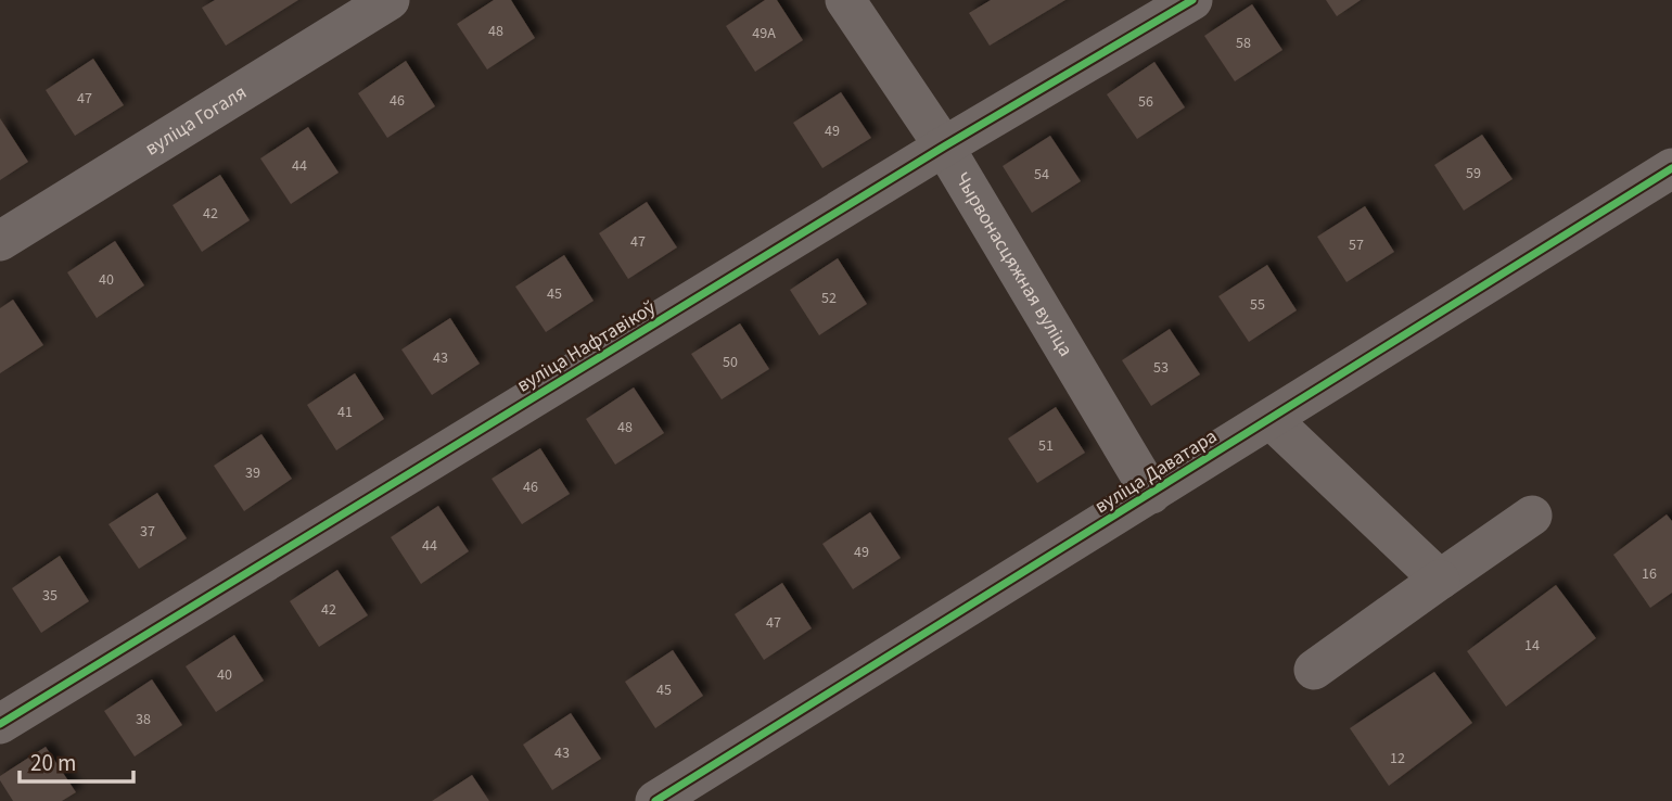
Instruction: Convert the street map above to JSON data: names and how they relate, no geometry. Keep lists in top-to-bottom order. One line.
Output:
{"streets":{"street":["вуліца Гогаля","Чырвонасцяжная вуліца","вуліца Нафтавікоў","вуліца Даватара"]},"crossings":[["Чырвонасцяжная вуліца","вуліца Нафтавікоў"],["Чырвонасцяжная вуліца","вуліца Даватара"]],"house_numbers":["48","49А","58","47","46","56","49","44","59","54","42","47","57","40","45","52","55","43","50","53","41","48","51","39","46","37","44","49","16","35","42","47","14","40","45","38","43","12"],"scale_bar":"20 m"}
